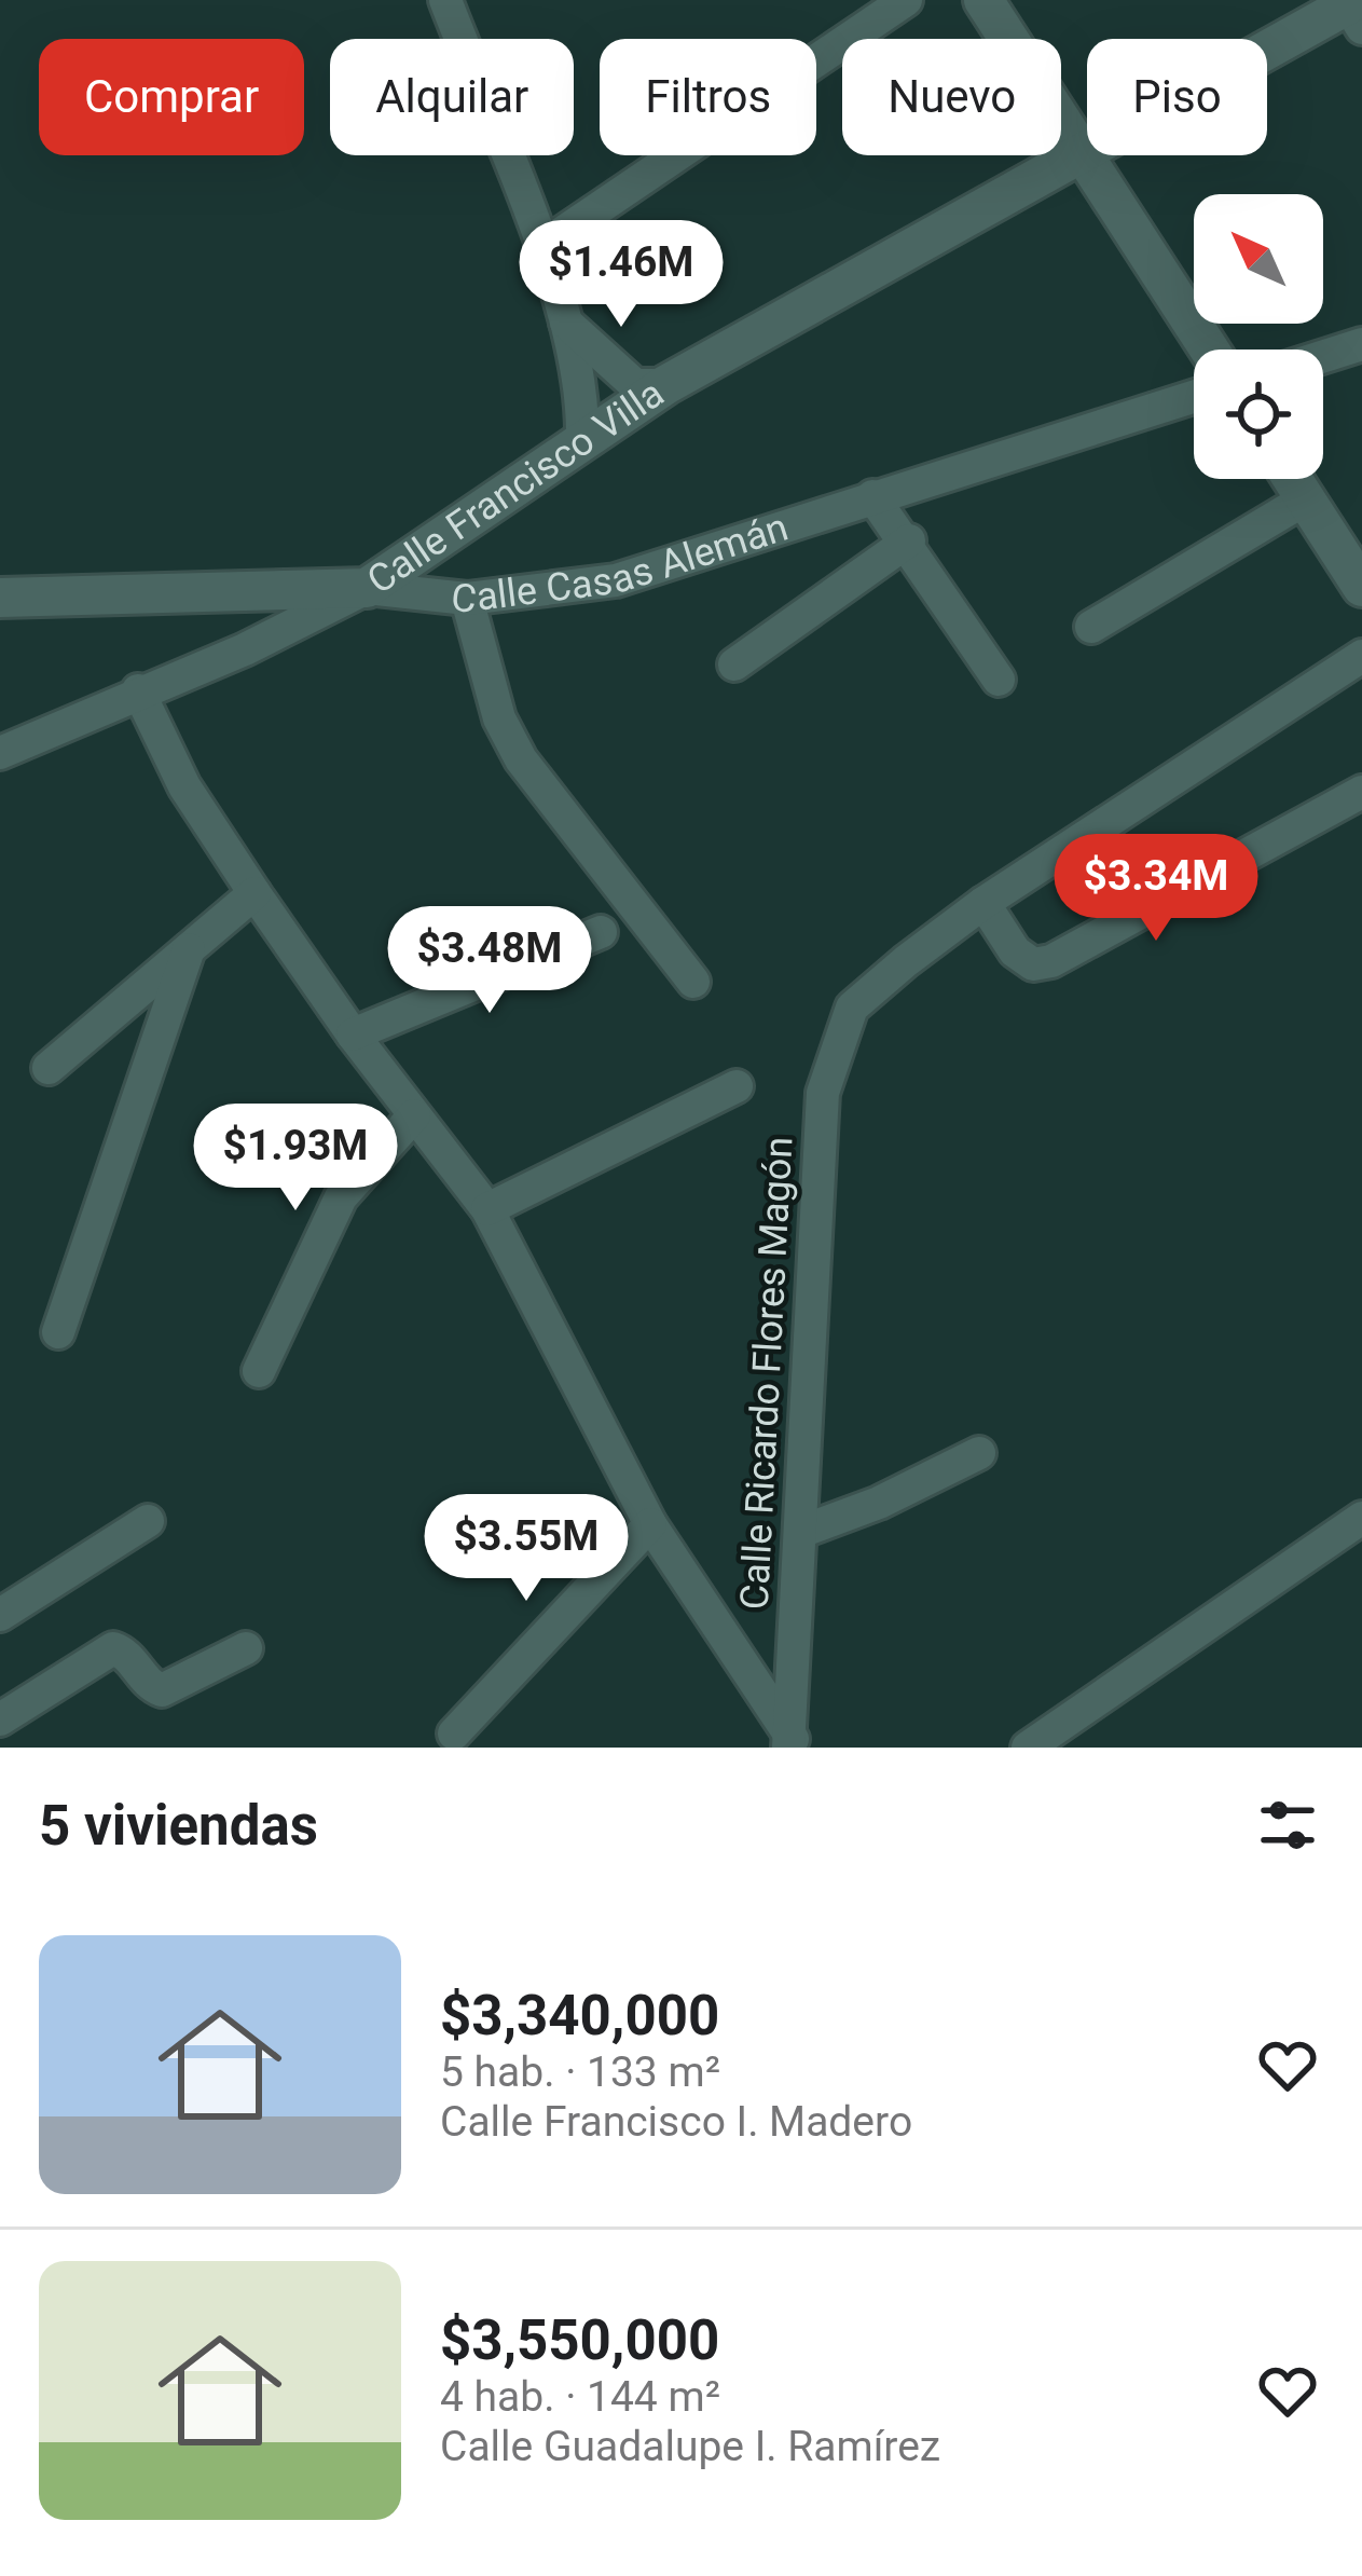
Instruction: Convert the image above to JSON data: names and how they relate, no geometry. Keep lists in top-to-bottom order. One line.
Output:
{"streets":{"street":["Calle Francisco Villa","Calle Casas Alemán","Calle Ricardo Flores Magón"]},"crossings":[["Calle Francisco Villa","Calle Casas Alemán"]],"north":"top left","page":{"chip":["Comprar","Alquilar","Filtros","Nuevo","Piso"],"price":["$1.46M","$3.34M","$3.48M","$1.93M","$3.55M"],"heading":"5 viviendas","list":[{"name":"$3,340,000","note":"5 hab. · 133 m² · Calle Francisco I. Madero"},{"name":"$3,550,000","note":"4 hab. · 144 m² · Calle Guadalupe I. Ramírez"}]}}
